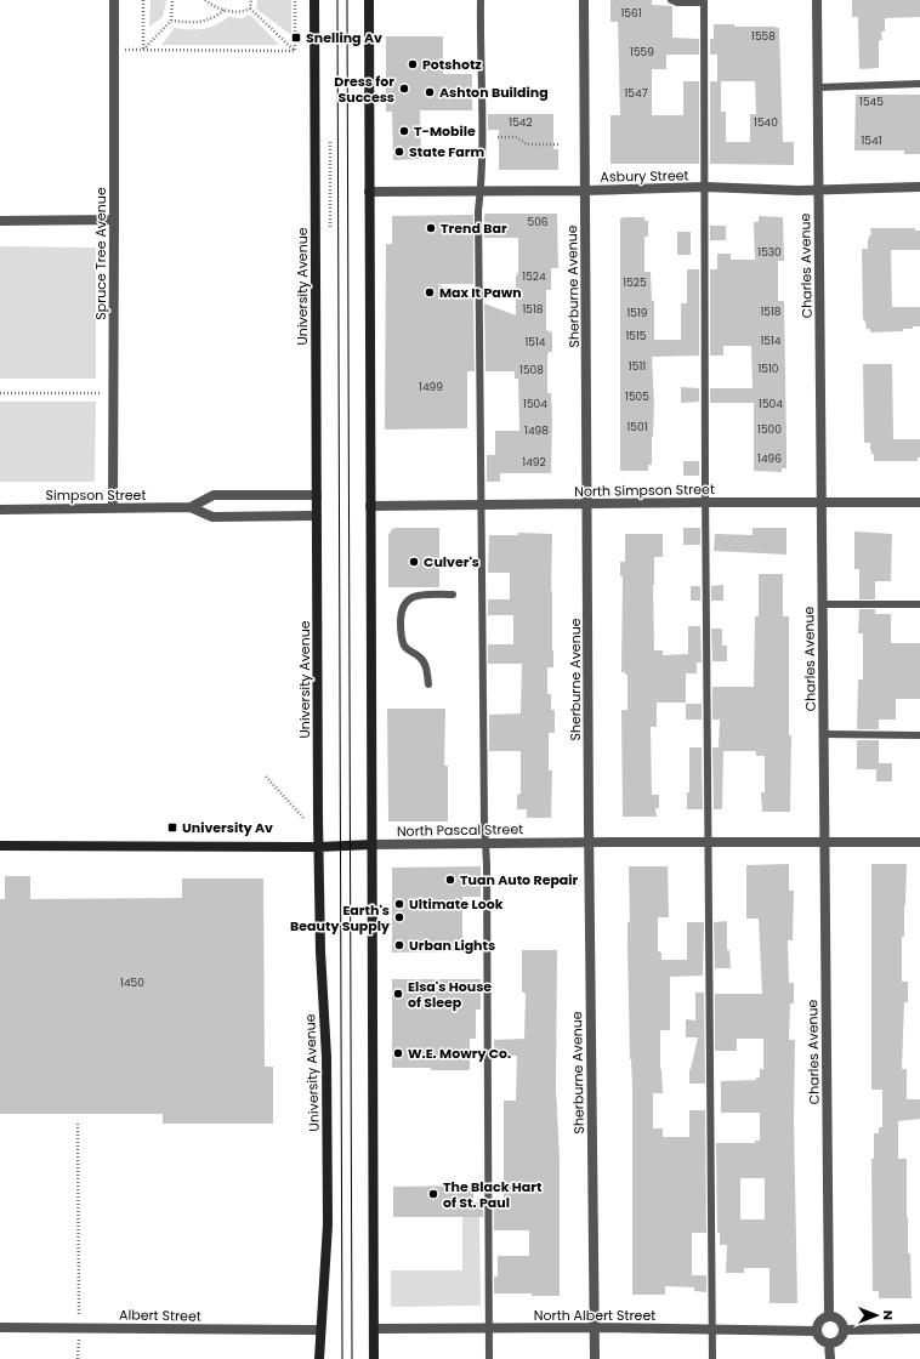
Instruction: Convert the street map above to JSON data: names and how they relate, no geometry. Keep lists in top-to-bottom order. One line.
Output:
{"streets":{"main road":["University Avenue","North Pascal Street"],"street":["Asbury Street","Spruce Tree Avenue","Charles Avenue","Sherburne Avenue","North Simpson Street","Simpson Street","Albert Street","North Albert Street"]},"crossings":[["Asbury Street","Charles Avenue"],["Asbury Street","Sherburne Avenue"],["Spruce Tree Avenue","Simpson Street"],["Charles Avenue","North Simpson Street"],["Charles Avenue","North Pascal Street"],["Charles Avenue","North Albert Street"],["University Avenue","Simpson Street"],["University Avenue","North Pascal Street"],["University Avenue","Albert Street"],["Sherburne Avenue","North Simpson Street"],["Sherburne Avenue","North Pascal Street"],["Sherburne Avenue","North Albert Street"]],"places":{"transit":["Snelling Av","University Av"],"other":["Potshotz","Dress for Success","Ashton Building","T-Mobile","State Farm","Trend Bar","Max It Pawn","Culver's","Tuan Auto Repair","Ultimate Look","Earth's Beauty Supply","Urban Lights","Elsa's House of Sleep","W.E. Mowry Co.","The Black Hart of St. Paul"]},"house_numbers":["1561","1558","1559","1547","1545","1542","1540","1541","506","1530","1524","1525","1518","1518","1519","1515","1514","1514","1511","1510","1508","1499","1505","1504","1504","1501","1500","1498","1496","1492","1450"],"north":"right"}
